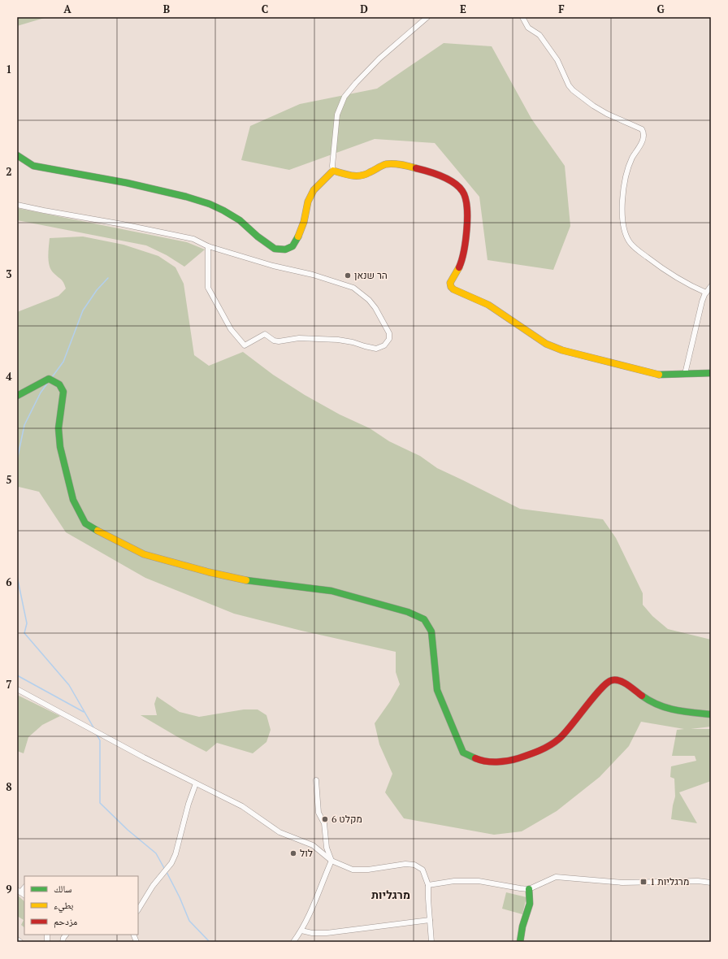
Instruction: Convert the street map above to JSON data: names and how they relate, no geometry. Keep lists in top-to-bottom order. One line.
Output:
{"districts":["מרגליות"],"places":{"other":["הר שנאן","מקלט 6","לול"],"transit":["מרגליות 1"]},"legend":["سالك","بطيء","مزدحم"],"grid":{"columns":["A","B","C","D","E","F","G"],"rows":["1","2","3","4","5","6","7","8","9"]}}
